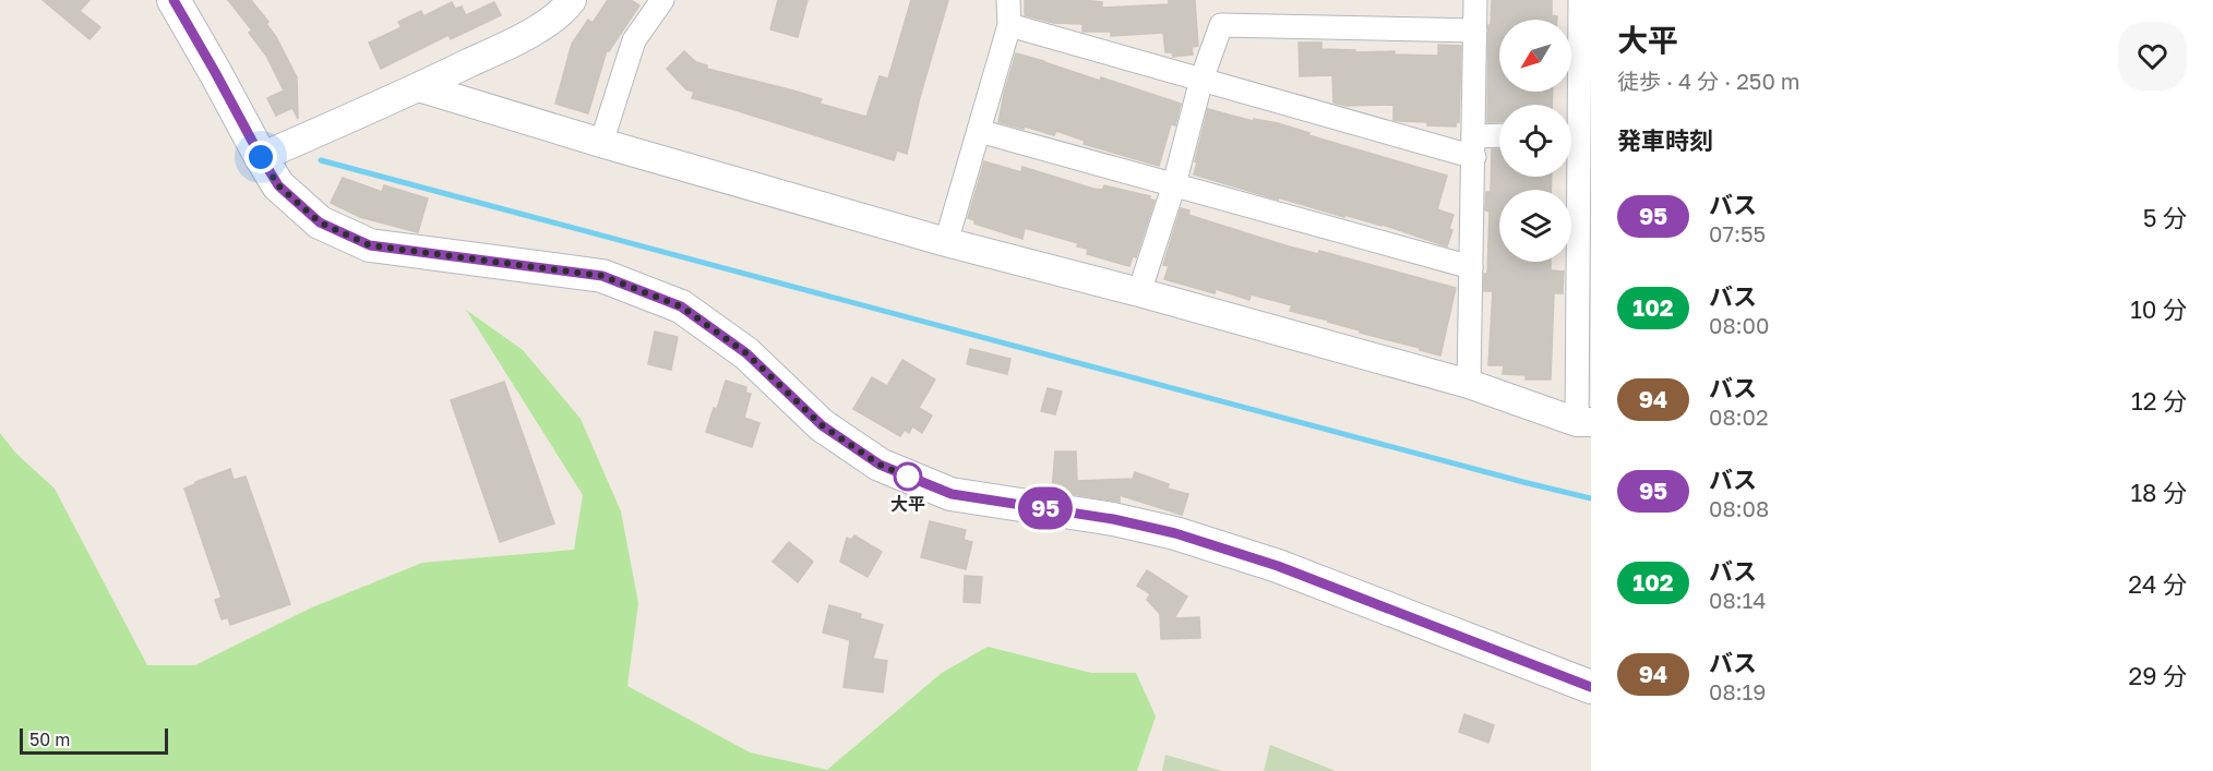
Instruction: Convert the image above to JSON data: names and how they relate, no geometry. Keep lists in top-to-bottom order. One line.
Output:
{"places":["大平"],"lines":["bus line 95"],"scale_bar":"50 m","north":"bottom left","page":{"on_map":"95","heading":[["大平","徒歩 · 4 分 · 250 m"],"発車時刻"],"list":[{"mark":"95","name":"バス","note":"07:55","value":"5 分"},{"mark":"102","name":"バス","note":"08:00","value":"10 分"},{"mark":"94","name":"バス","note":"08:02","value":"12 分"},{"mark":"95","name":"バス","note":"08:08","value":"18 分"},{"mark":"102","name":"バス","note":"08:14","value":"24 分"},{"mark":"94","name":"バス","note":"08:19","value":"29 分"}],"scale":"50 m"}}
